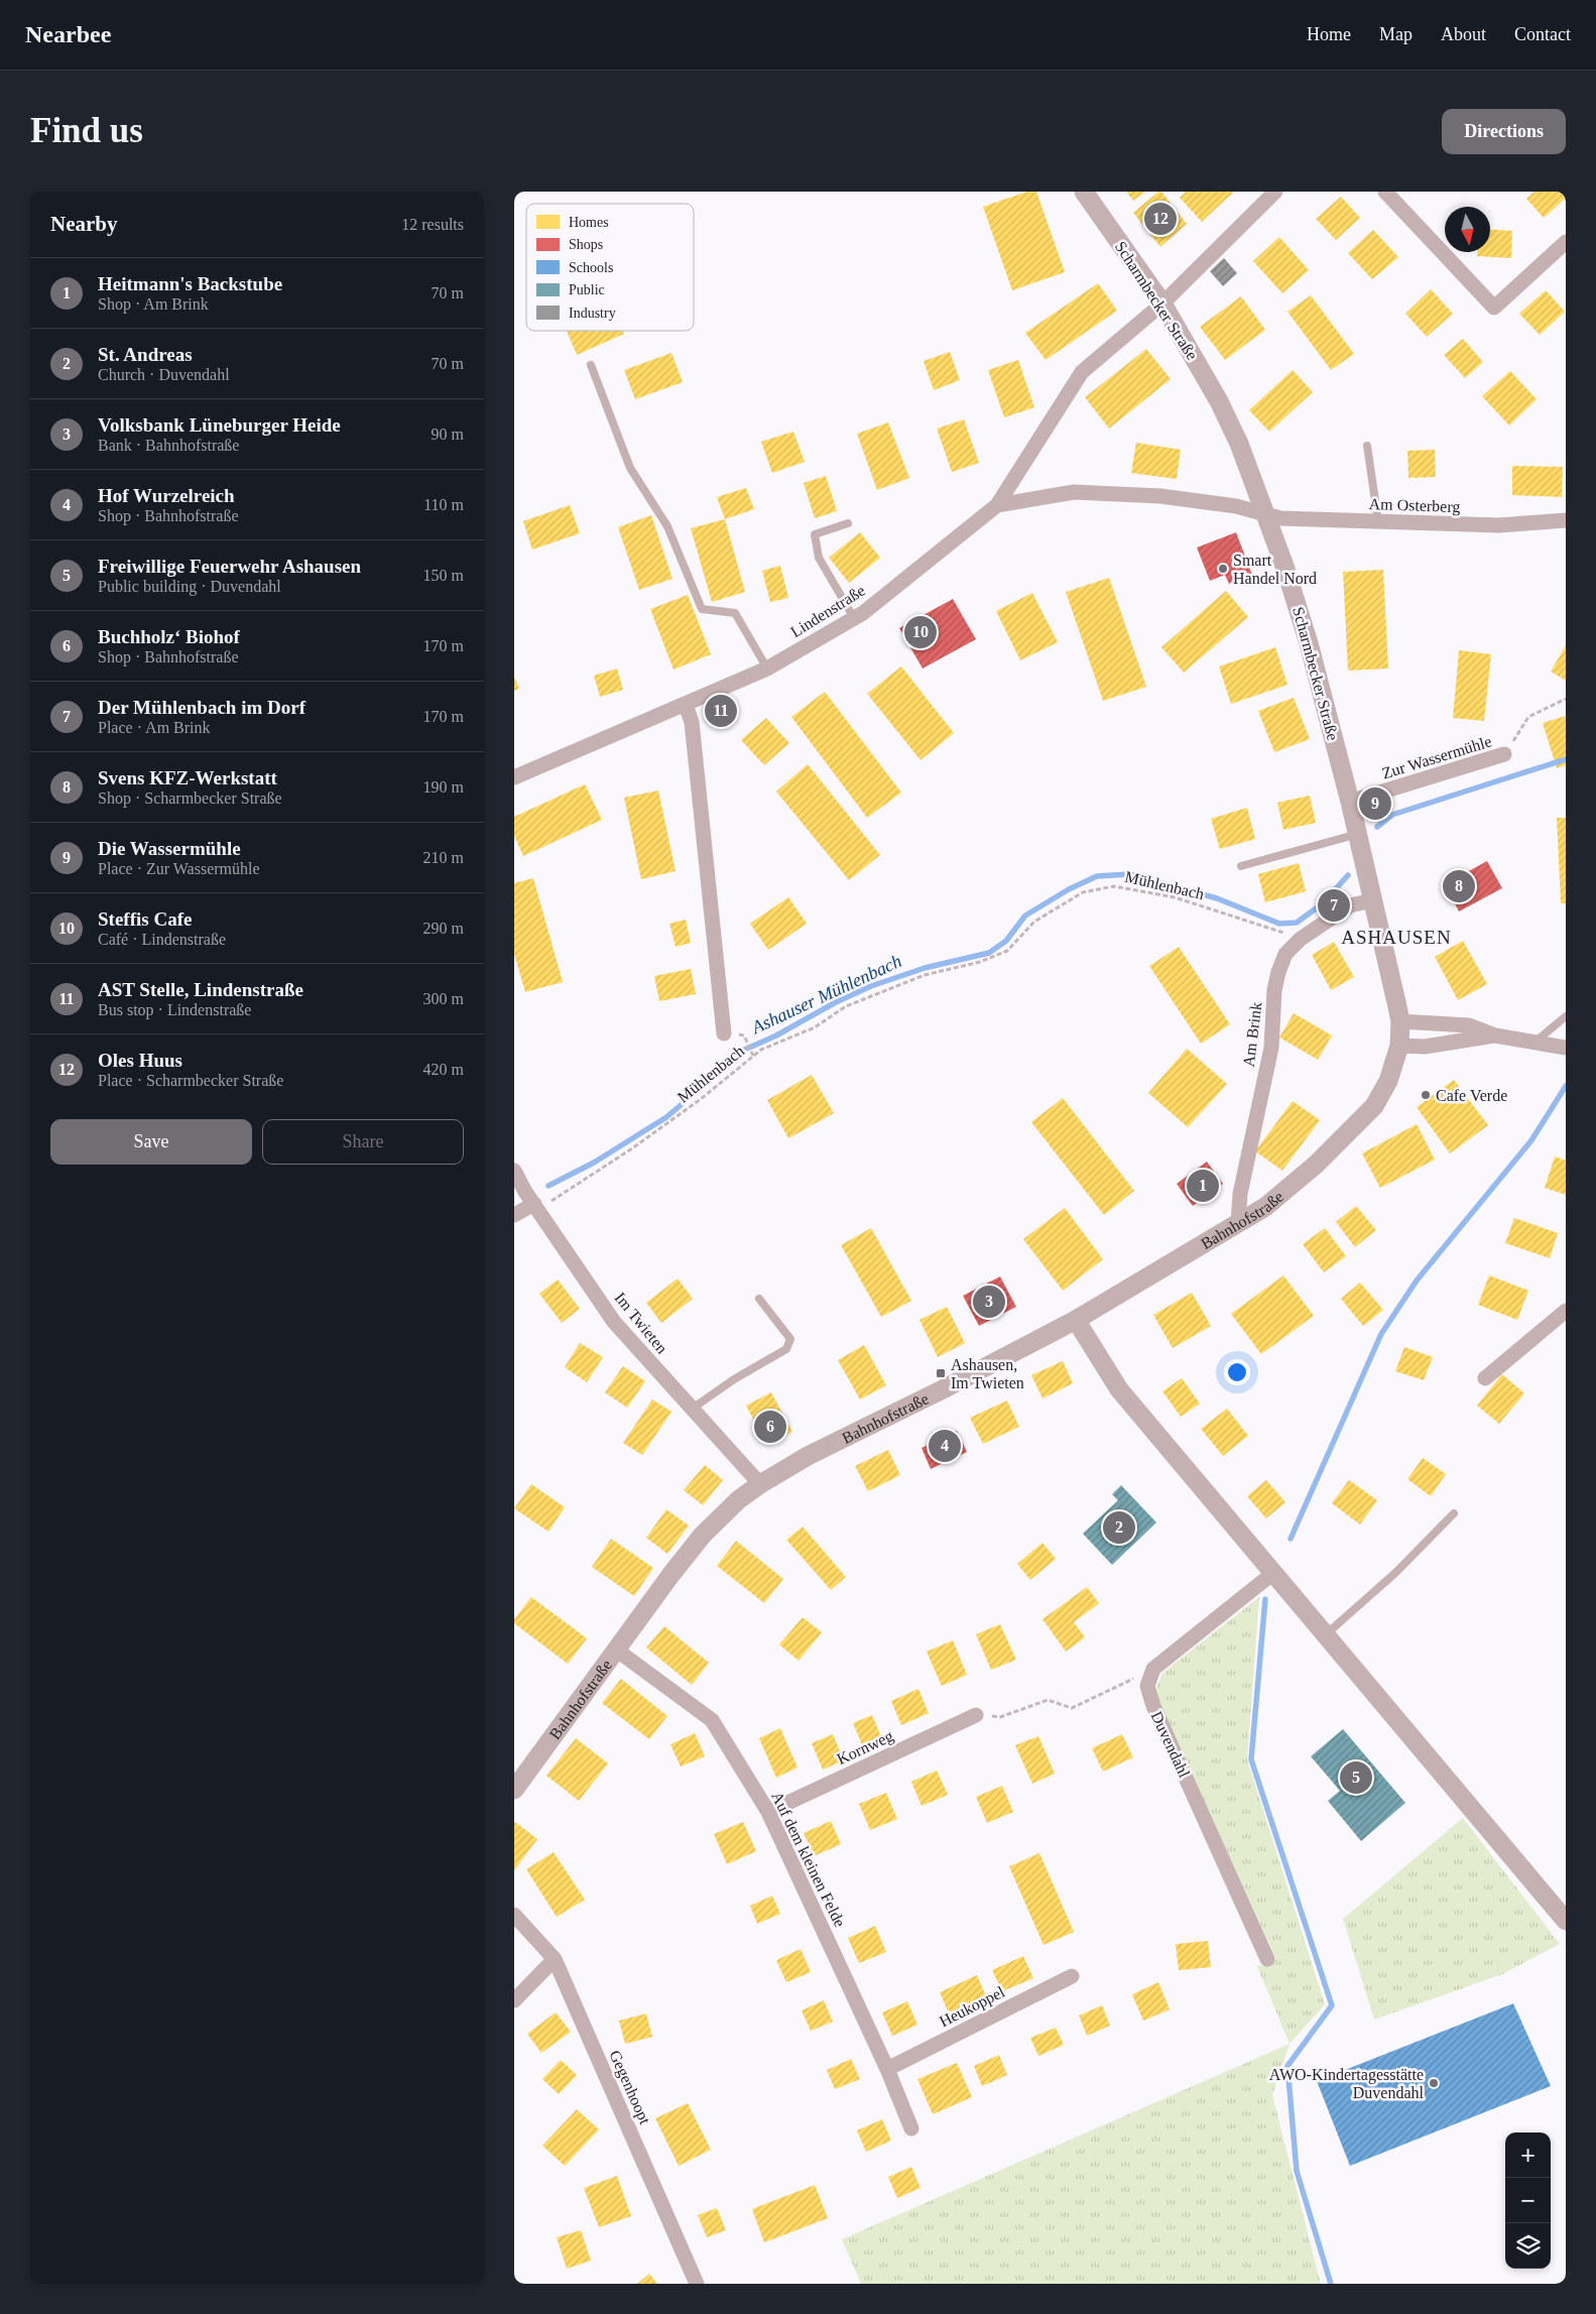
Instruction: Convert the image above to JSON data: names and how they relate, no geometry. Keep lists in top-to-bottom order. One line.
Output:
{"streets":{"street":["Scharmbecker Straße","Am Osterberg","Lindenstraße","Zur Wassermühle","Am Brink","Bahnhofstraße","Im Twieten","Duvendahl","Kornweg","Auf dem kleinen Felde","Heukoppel","Gegenhoopt"],"path":["Mühlenbach"]},"crossings":[["Scharmbecker Straße","Am Osterberg"],["Scharmbecker Straße","Lindenstraße"],["Scharmbecker Straße","Zur Wassermühle"],["Scharmbecker Straße","Am Brink"],["Scharmbecker Straße","Bahnhofstraße"],["Am Osterberg","Lindenstraße"],["Mühlenbach","Am Brink"],["Mühlenbach","Im Twieten"],["Am Brink","Bahnhofstraße"],["Bahnhofstraße","Im Twieten"],["Bahnhofstraße","Auf dem kleinen Felde"],["Kornweg","Auf dem kleinen Felde"],["Auf dem kleinen Felde","Heukoppel"]],"districts":["ASHAUSEN"],"water":["Ashauser Mühlenbach"],"places":{"other":["Smart Handel Nord","Cafe Verde","AWO-Kindertagesstätte Duvendahl"],"transit":["Ashausen, Im Twieten"]},"legend":["Homes","Shops","Schools","Public","Industry"],"north":"bottom","page":{"header":"Nearbee","nav":["Home","Map","About","Contact"],"buttons":["Directions",["Save","Share"]],"title":"Find us","heading":["Nearby","12 results"],"pins":["12","10","11","9","8","7","1","3","6","4","2","5"],"list":[{"mark":"1","name":"Heitmann's Backstube","note":"Shop · Am Brink","value":"70 m"},{"mark":"2","name":"St. Andreas","note":"Church · Duvendahl","value":"70 m"},{"mark":"3","name":"Volksbank Lüneburger Heide","note":"Bank · Bahnhofstraße","value":"90 m"},{"mark":"4","name":"Hof Wurzelreich","note":"Shop · Bahnhofstraße","value":"110 m"},{"mark":"5","name":"Freiwillige Feuerwehr Ashausen","note":"Public building · Duvendahl","value":"150 m"},{"mark":"6","name":"Buchholz‘ Biohof","note":"Shop · Bahnhofstraße","value":"170 m"},{"mark":"7","name":"Der Mühlenbach im Dorf","note":"Place · Am Brink","value":"170 m"},{"mark":"8","name":"Svens KFZ-Werkstatt","note":"Shop · Scharmbecker Straße","value":"190 m"},{"mark":"9","name":"Die Wassermühle","note":"Place · Zur Wassermühle","value":"210 m"},{"mark":"10","name":"Steffis Cafe","note":"Café · Lindenstraße","value":"290 m"},{"mark":"11","name":"AST Stelle, Lindenstraße","note":"Bus stop · Lindenstraße","value":"300 m"},{"mark":"12","name":"Oles Huus","note":"Place · Scharmbecker Straße","value":"420 m"}],"map_buttons":["+","−"]}}
